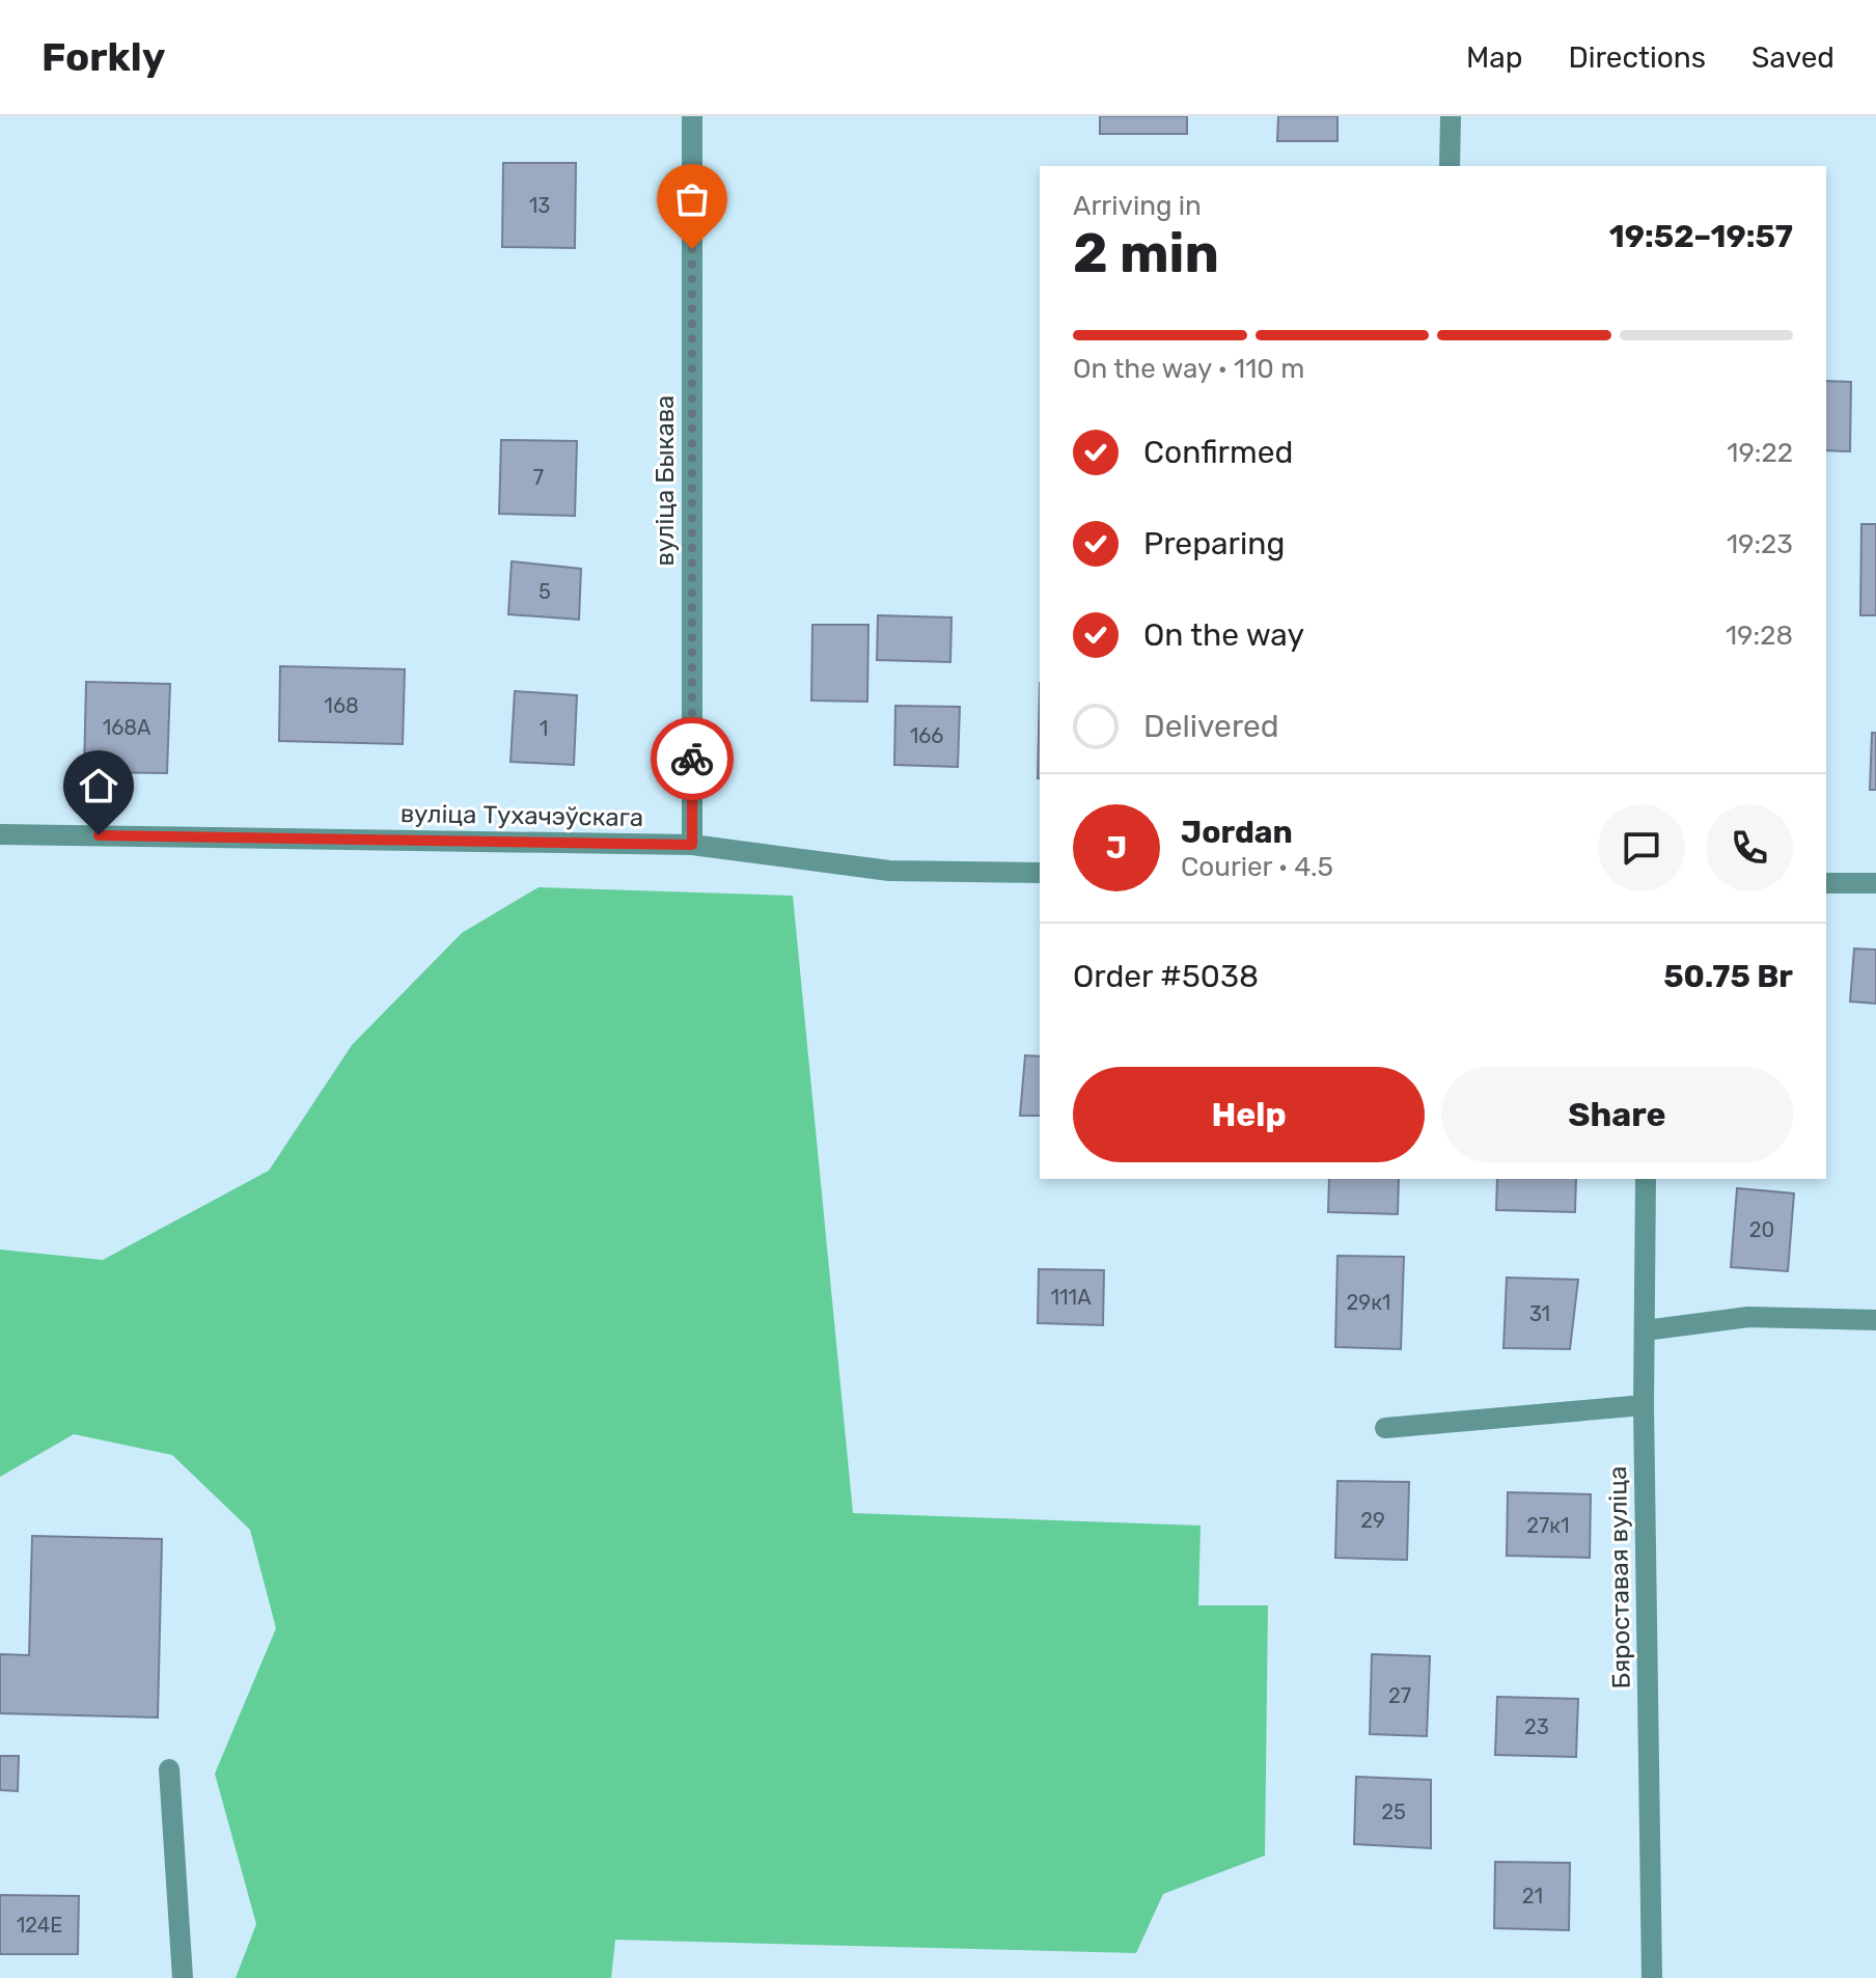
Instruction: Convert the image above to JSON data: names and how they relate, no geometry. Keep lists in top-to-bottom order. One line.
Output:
{"streets":{"street":["вуліца Быкава","вуліца Тухачэўскага","Бяроставая вуліца"]},"crossings":[["вуліца Быкава","вуліца Тухачэўскага"]],"house_numbers":["13","7","5","168","168А","1","166","20","111А","29к1","31","29","27к1","27","23","25","21","124Е"],"page":{"header":"Forkly","nav":["Map","Directions","Saved"],"heading":["2 min","Arriving in","19:52–19:57"],"panel":["Jordan","Courier · 4.5","Order #5038","50.75 Br"],"bar":"On the way · 110 m","list":[["Confirmed","19:22"],["Preparing","19:23"],["On the way","19:28"],"Delivered"],"round":"J","buttons":["Help","Share"]}}
